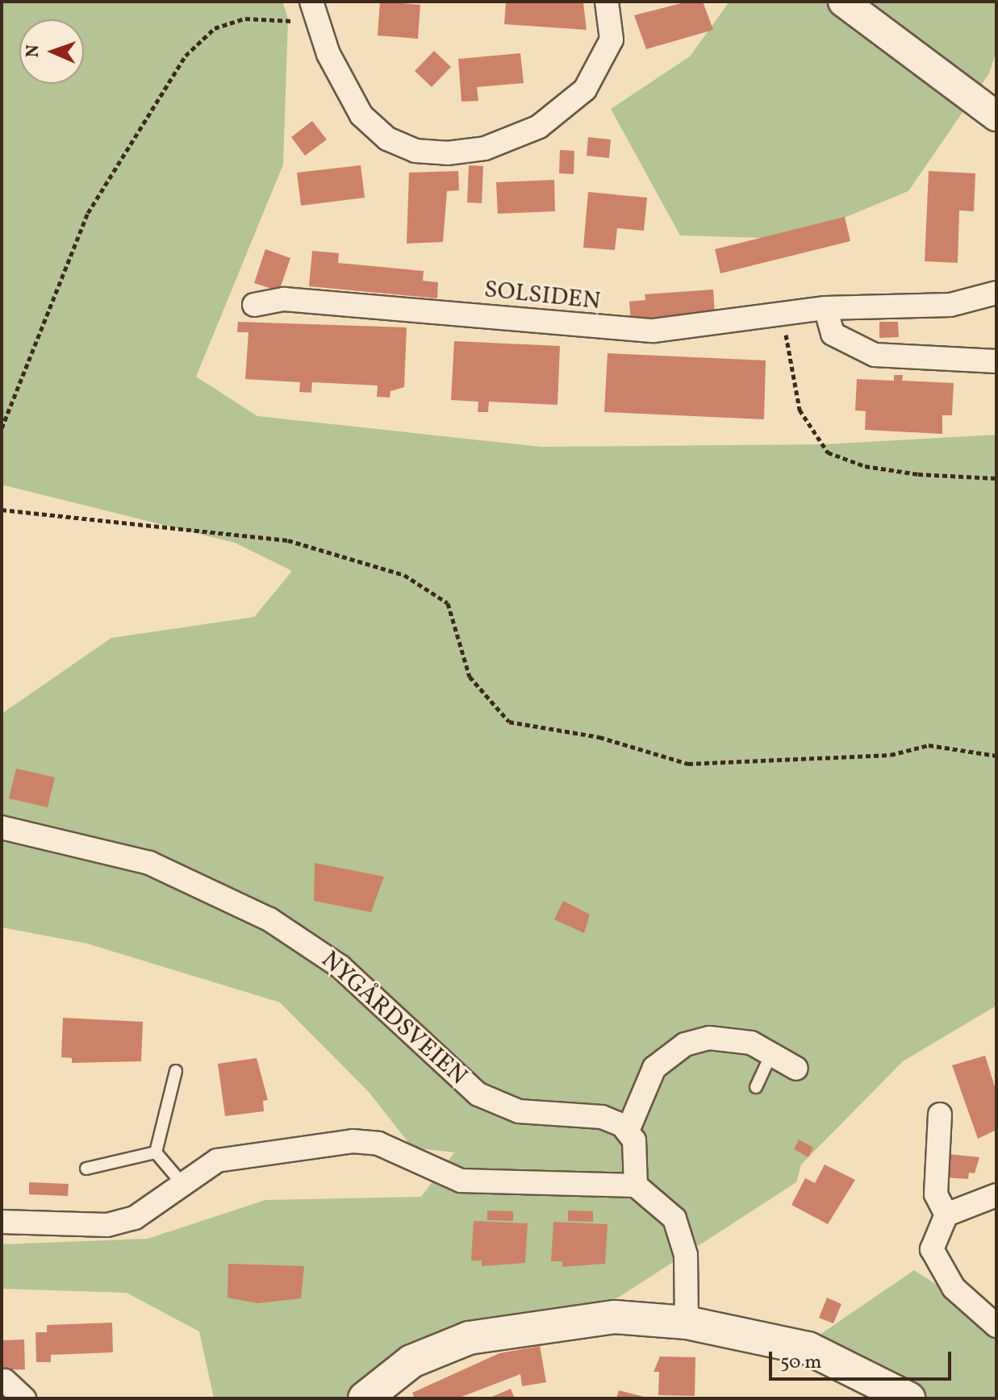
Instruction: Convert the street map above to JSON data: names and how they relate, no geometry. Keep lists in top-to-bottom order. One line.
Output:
{"streets":{"street":["SOLSIDEN","NYGÅRDSVEIEN"]},"scale_bar":"50 m","north":"left"}
